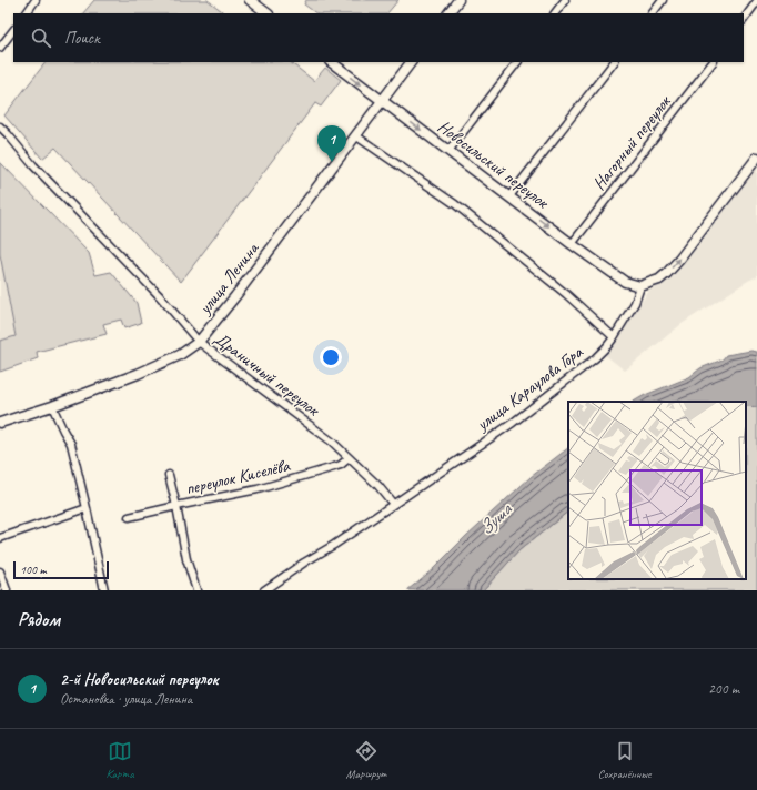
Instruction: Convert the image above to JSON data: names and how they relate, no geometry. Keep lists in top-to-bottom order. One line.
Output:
{"streets":{"main road":["Новосильский переулок","улица Ленина"],"street":["Нагорный переулок","Драничный переулок","улица Караулова Гора","переулок Киселёва"]},"crossings":[["Нагорный переулок","Новосильский переулок"],["Новосильский переулок","улица Ленина"],["Новосильский переулок","улица Караулова Гора"],["улица Ленина","Драничный переулок"],["Драничный переулок","улица Караулова Гора"],["Драничный переулок","переулок Киселёва"]],"one_way":["Новосильский переулок"],"water":["Зуша"],"scale_bar":"100 m","page":{"search":"Поиск","pins":"1","scale":"100 m","heading":"Рядом","list":[{"mark":"1","name":"2-й Новосильский переулок","note":"Остановка · улица Ленина","value":"200 m"}],"nav":["Карта","Маршрут","Сохранённые"]}}
